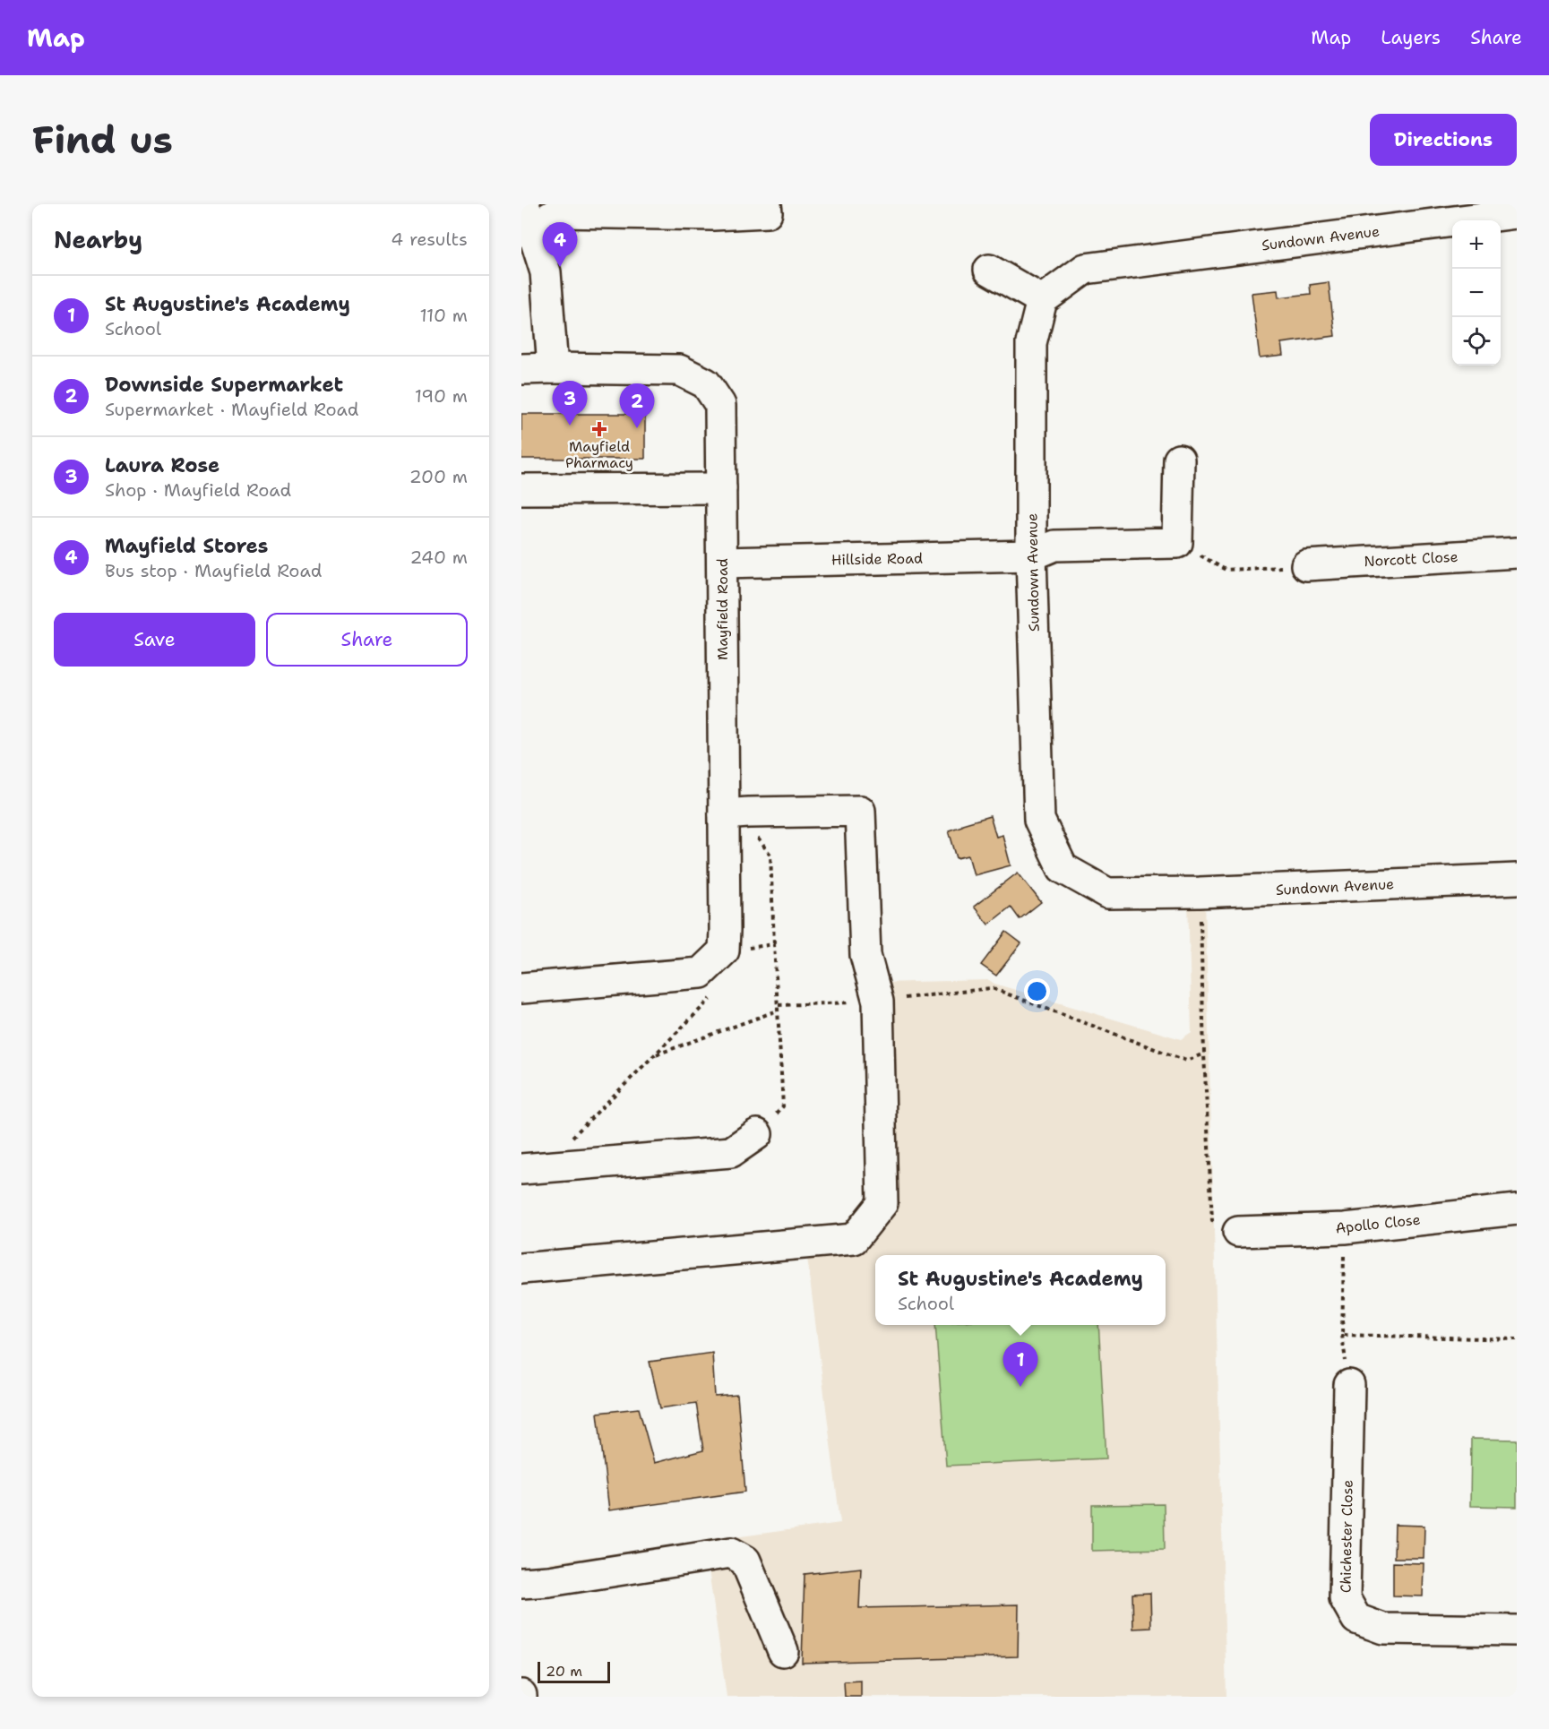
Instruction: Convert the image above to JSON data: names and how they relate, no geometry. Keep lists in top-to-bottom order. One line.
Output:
{"streets":{"street":["Sundown Avenue","Hillside Road","Norcott Close","Mayfield Road","Apollo Close","Chichester Close"]},"crossings":[["Sundown Avenue","Hillside Road"],["Hillside Road","Mayfield Road"]],"places":{"health":["Mayfield Pharmacy"]},"scale_bar":"20 m","page":{"header":"Map","nav":["Map","Layers","Share"],"buttons":["Directions",["Save","Share"]],"title":"Find us","heading":["Nearby","4 results"],"map_buttons":["+","−"],"pins":["4","3","2","1"],"list":[{"mark":"1","name":"St Augustine's Academy","note":"School","value":"110 m"},{"mark":"2","name":"Downside Supermarket","note":"Supermarket · Mayfield Road","value":"190 m"},{"mark":"3","name":"Laura Rose","note":"Shop · Mayfield Road","value":"200 m"},{"mark":"4","name":"Mayfield Stores","note":"Bus stop · Mayfield Road","value":"240 m"}],"popup":["St Augustine's Academy","School"],"scale":"20 m"}}
